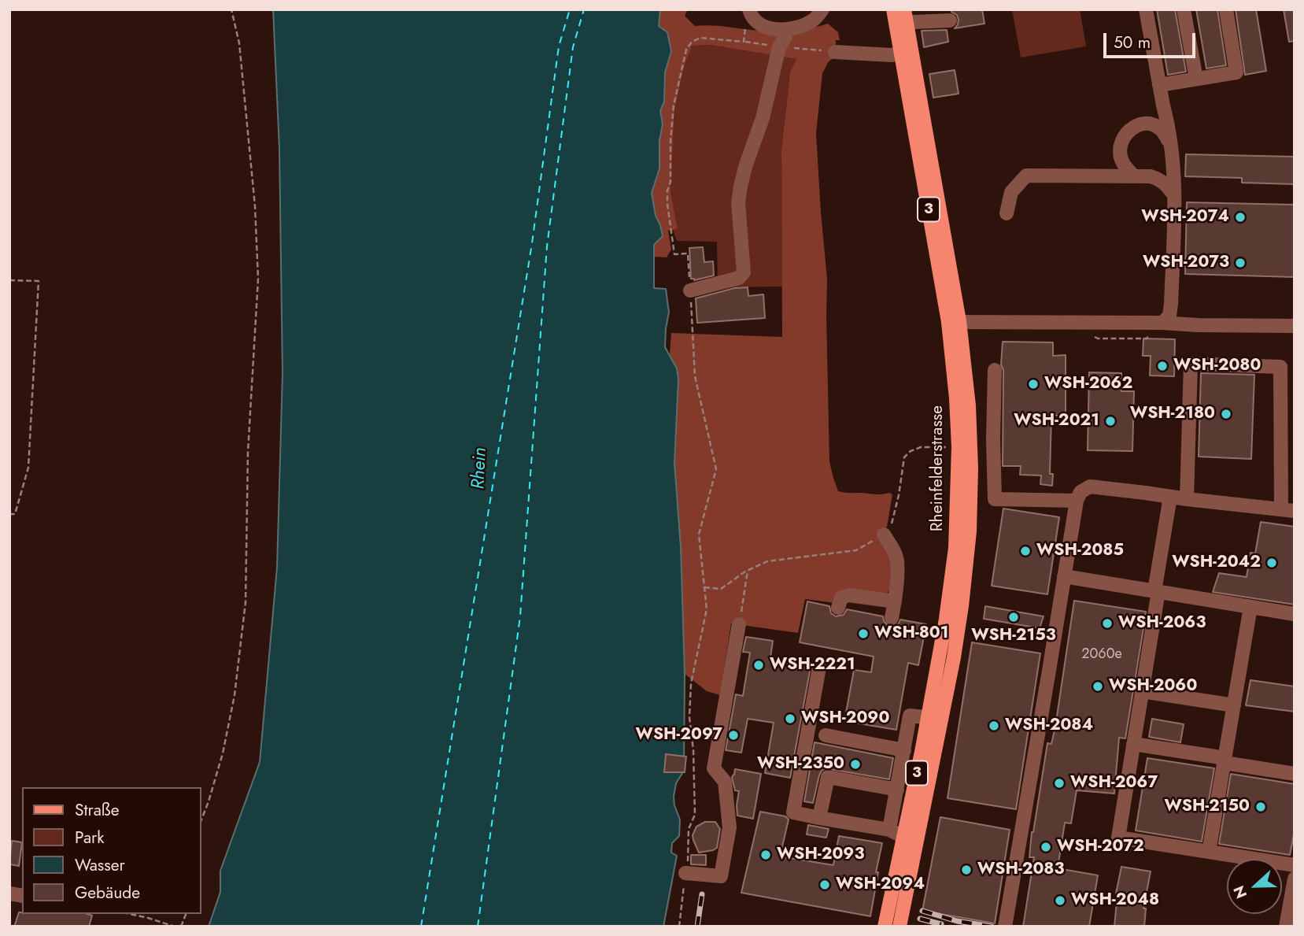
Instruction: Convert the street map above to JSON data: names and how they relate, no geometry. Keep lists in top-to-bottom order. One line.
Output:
{"streets":{"main road":["3","Rheinfelderstrasse"]},"water":["Rhein"],"places":["WSH-2074","WSH-2073","WSH-2080","WSH-2062","WSH-2180","WSH-2021","WSH-2085","WSH-2042","WSH-2153","WSH-2063","WSH-801","WSH-2221","WSH-2060","WSH-2090","WSH-2084","WSH-2097","WSH-2350","WSH-2067","WSH-2150","WSH-2072","WSH-2093","WSH-2083","WSH-2094","WSH-2048"],"house_numbers":["2060e"],"legend":["Straße","Park","Wasser","Gebäude"],"scale_bar":"50 m","north":"left"}
